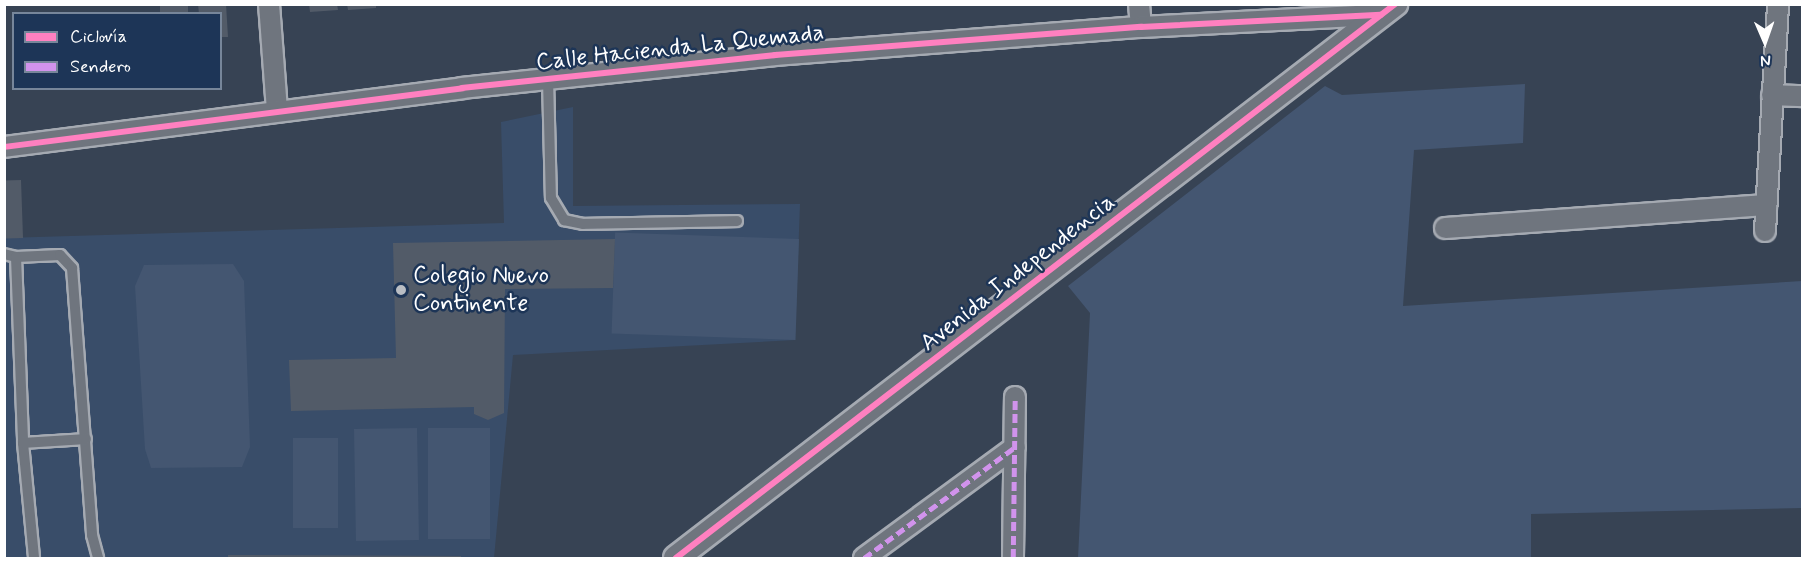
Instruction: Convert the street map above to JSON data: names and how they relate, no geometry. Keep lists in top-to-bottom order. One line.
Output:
{"streets":{"street":["Calle Hacienda La Quemada","Avenida Independencia"]},"crossings":[["Calle Hacienda La Quemada","Avenida Independencia"]],"places":["Colegio Nuevo Continente"],"legend":["Ciclovía","Sendero"],"north":"bottom"}
